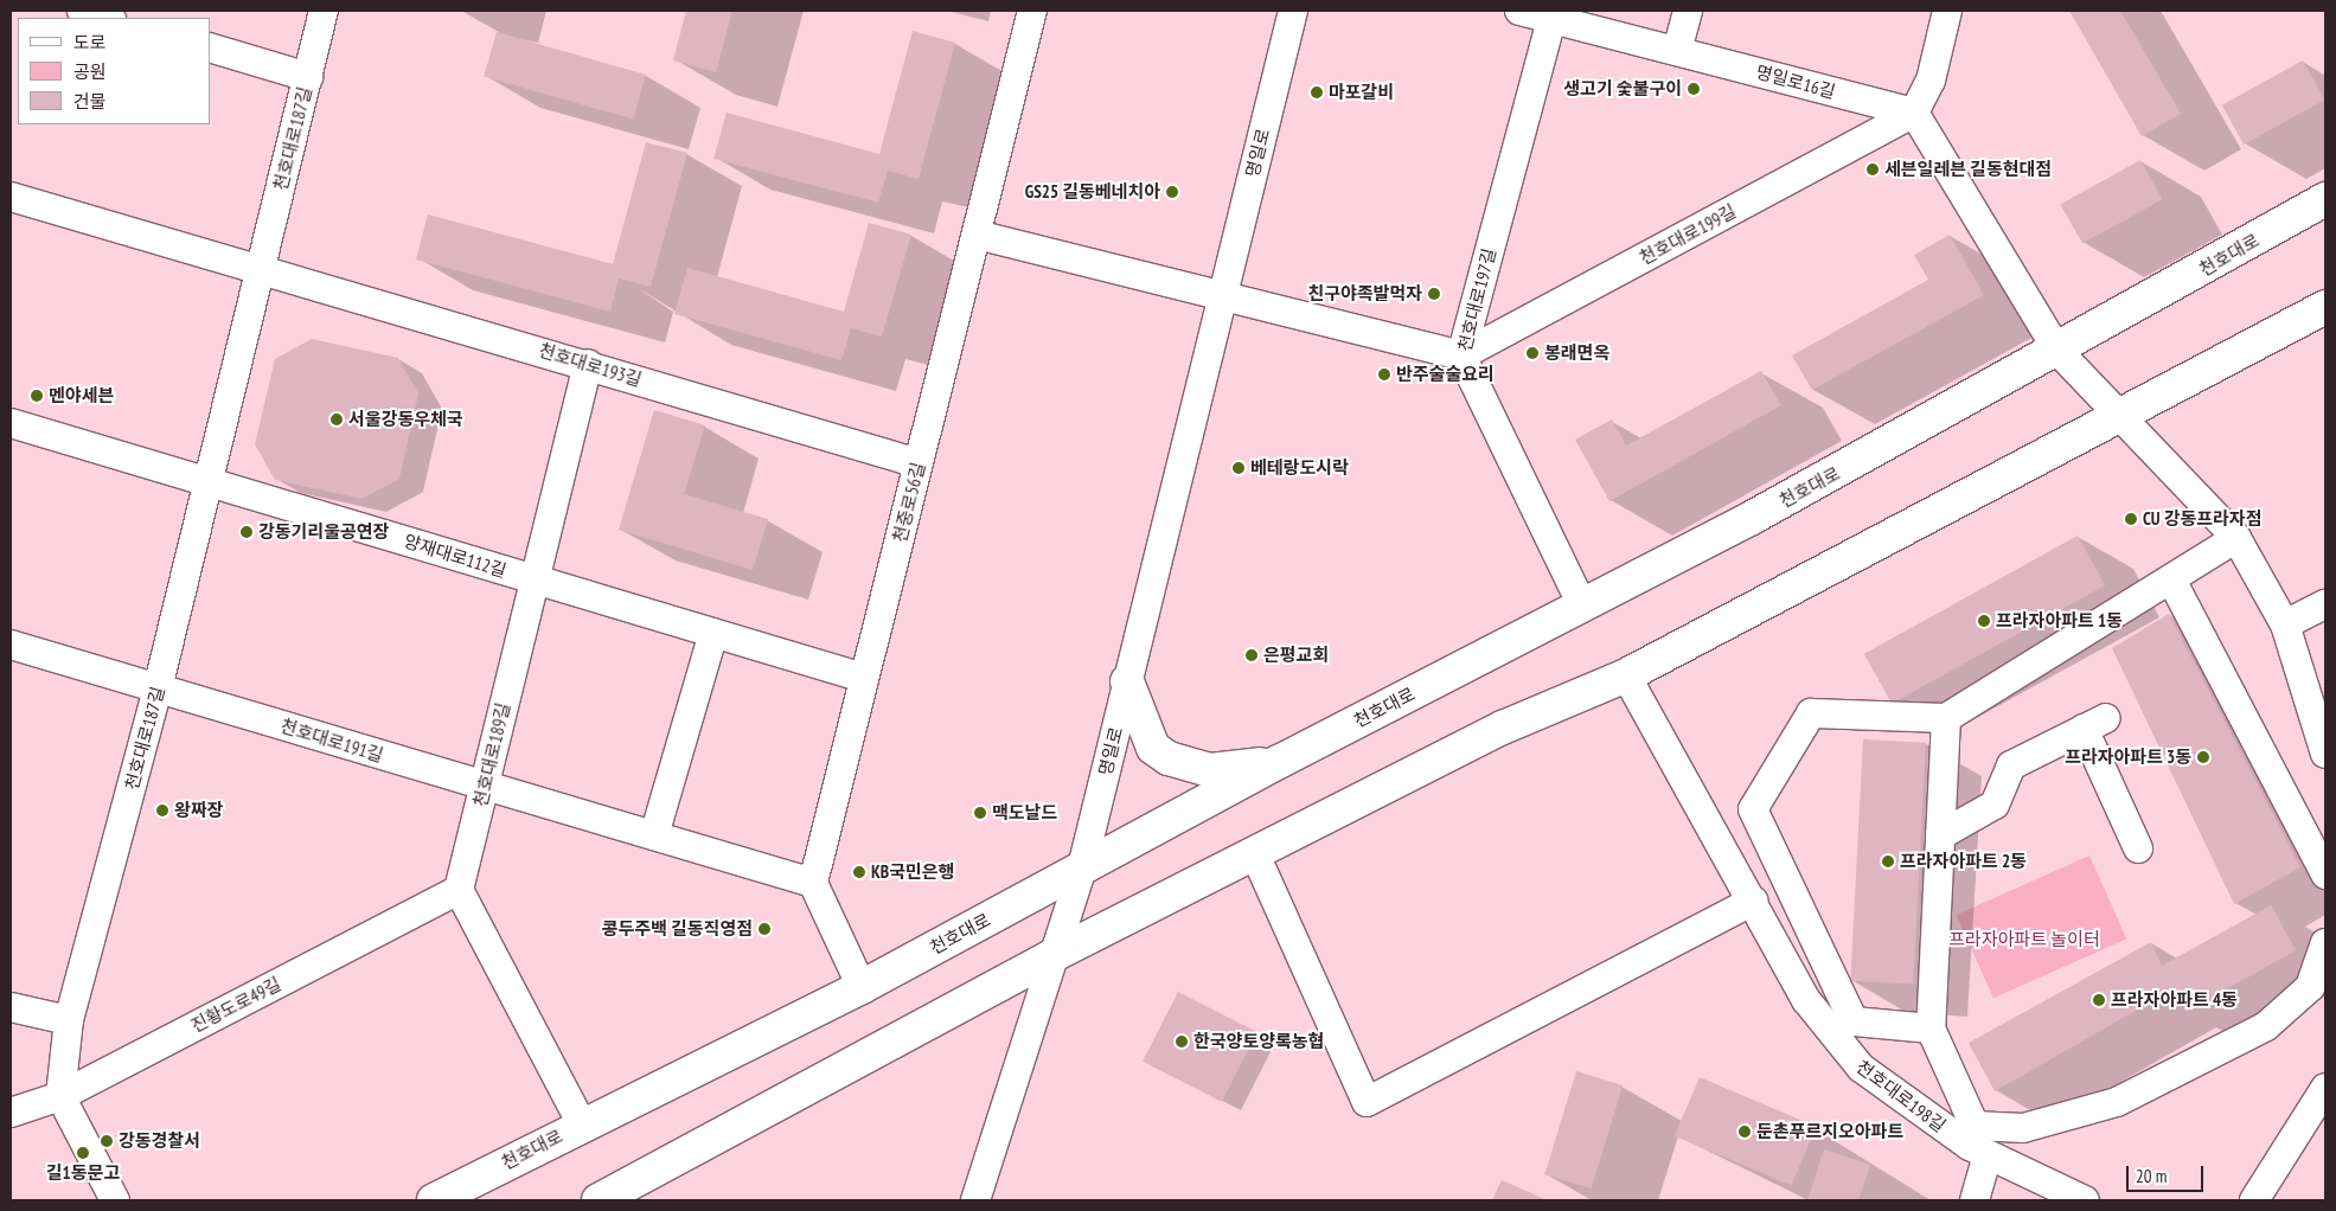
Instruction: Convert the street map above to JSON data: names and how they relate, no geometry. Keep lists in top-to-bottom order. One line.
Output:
{"streets":{"main road":["천호대로"],"street":["명일로16길","천호대로187길","명일로","천호대로199길","천호대로197길","천호대로193길","천중로56길","양재대로112길","천호대로191길","천호대로189길","진황도로49길","천호대로198길"]},"crossings":[["명일로16길","천호대로199길"],["명일로16길","천호대로197길"],["천호대로187길","천호대로193길"],["천호대로187길","양재대로112길"],["천호대로187길","천호대로191길"],["천호대로187길","진황도로49길"],["명일로","천호대로"],["천호대로199길","천호대로197길"],["천호대로","천호대로197길"],["천호대로193길","천중로56길"],["천호대로193길","천호대로189길"],["천중로56길","양재대로112길"],["천중로56길","천호대로191길"],["양재대로112길","천호대로189길"],["천호대로191길","천호대로189길"],["천호대로189길","진황도로49길"]],"parks":["프라자아파트 놀이터"],"places":["생고기 숯불구이","마포갈비","세븐일레븐 길동현대점","GS25 길동베네치아","친구야족발먹자","봉래면옥","반주술술요리","멘야세븐","서울강동우체국","베테랑도시락","CU 강동프라자점","강동기리울공연장","프라자아파트 1동","은평교회","프라자아파트 3동","왕짜장","맥도날드","프라자아파트 2동","KB국민은행","콩두주백 길동직영점","프라자아파트 4동","한국양토양록농협","둔촌푸르지오아파트","강동경찰서","길1동문고"],"legend":["도로","공원","건물"],"scale_bar":"20 m"}
